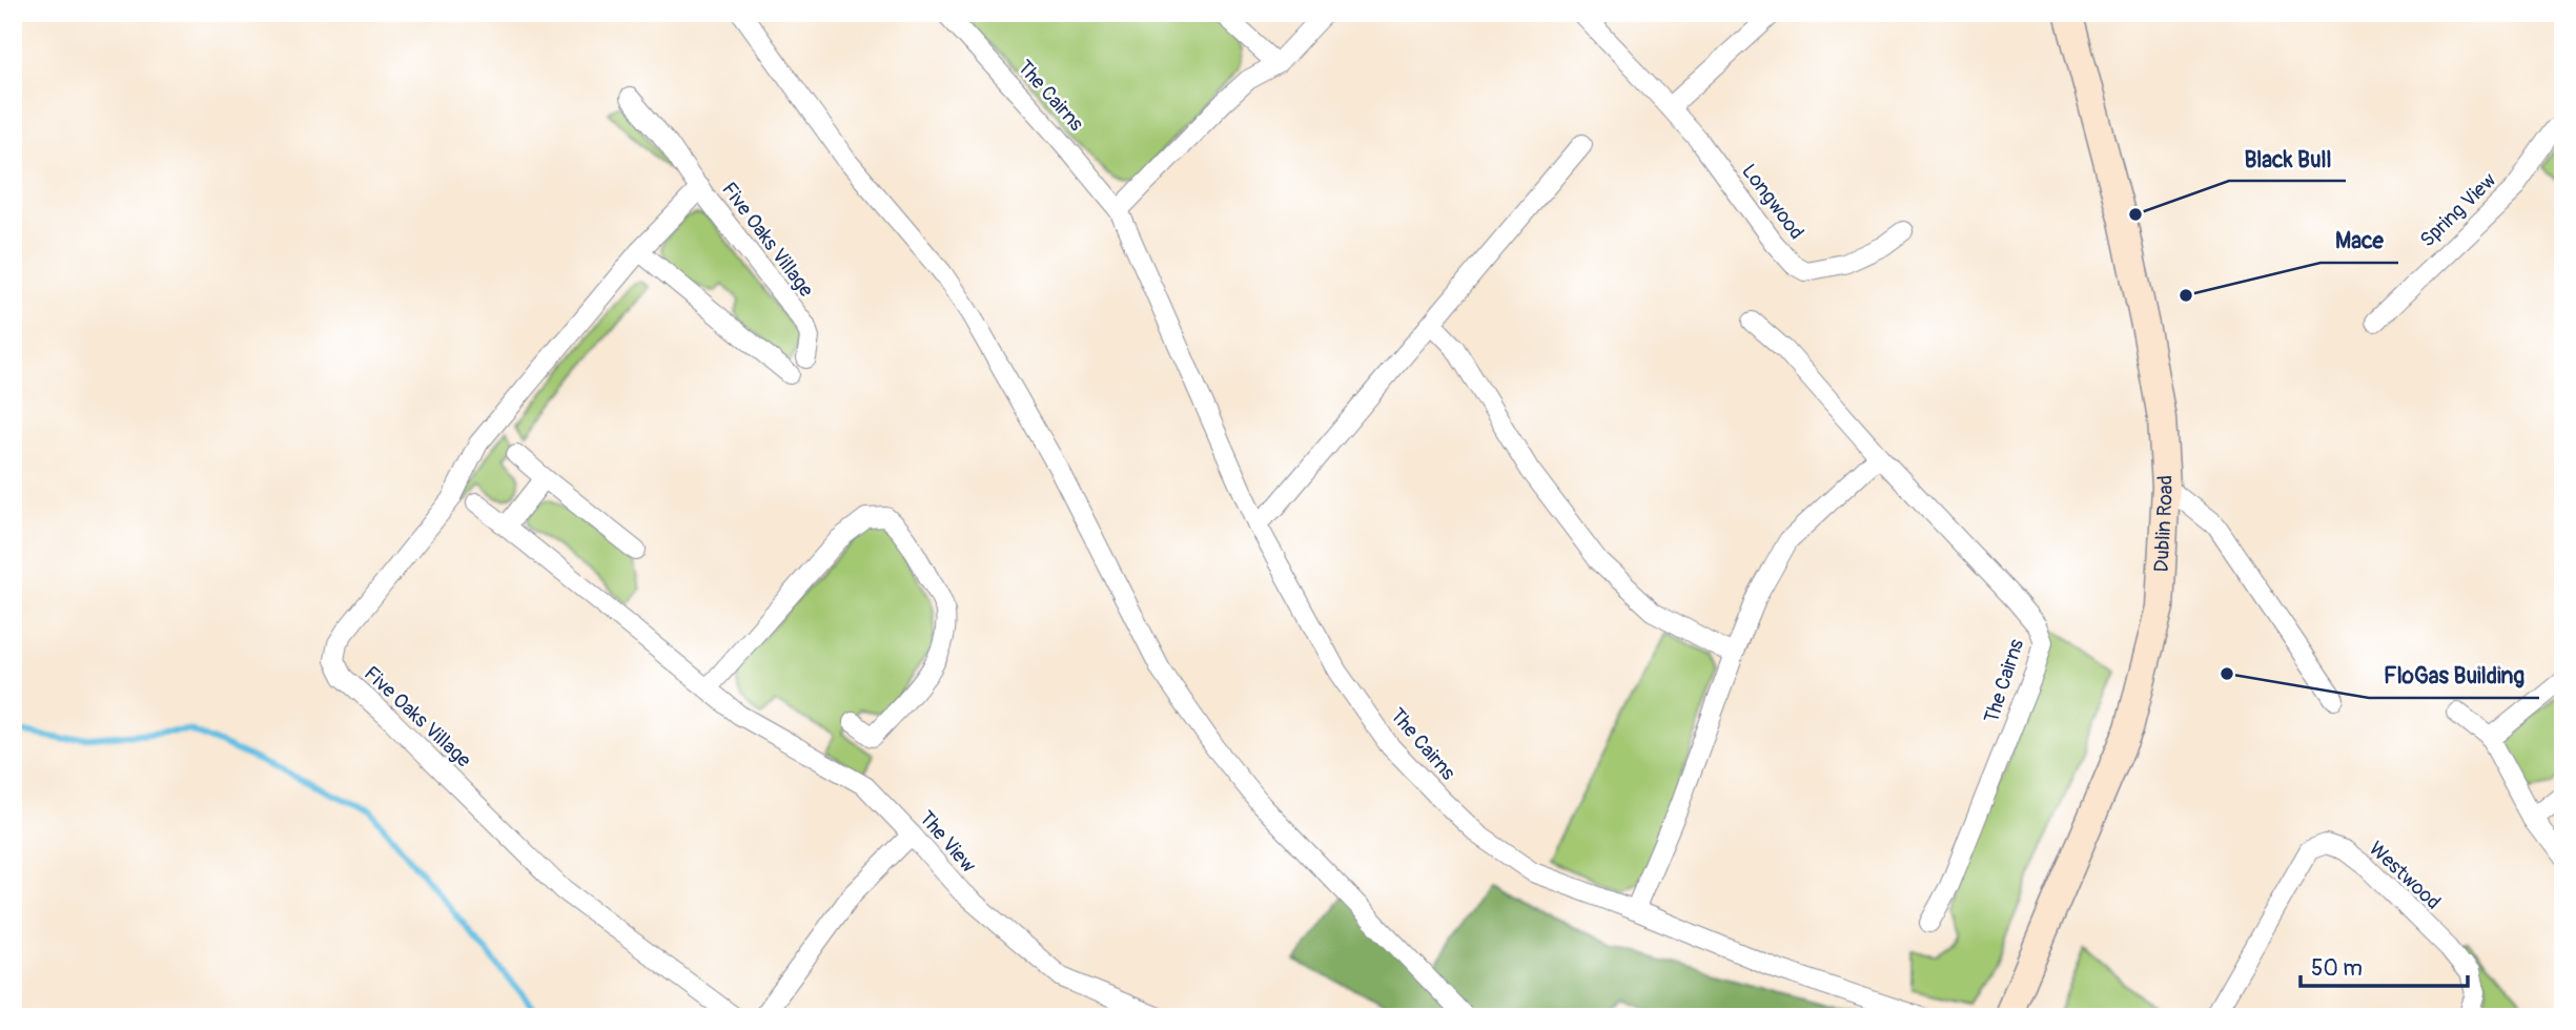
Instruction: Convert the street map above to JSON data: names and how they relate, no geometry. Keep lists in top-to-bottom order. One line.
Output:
{"streets":{"main road":["Dublin Road"],"street":["The Cairns","Longwood","Spring View","Five Oaks Village","The View","Westwood"]},"places":["Black Bull","Mace","FloGas Building"],"scale_bar":"50 m"}
